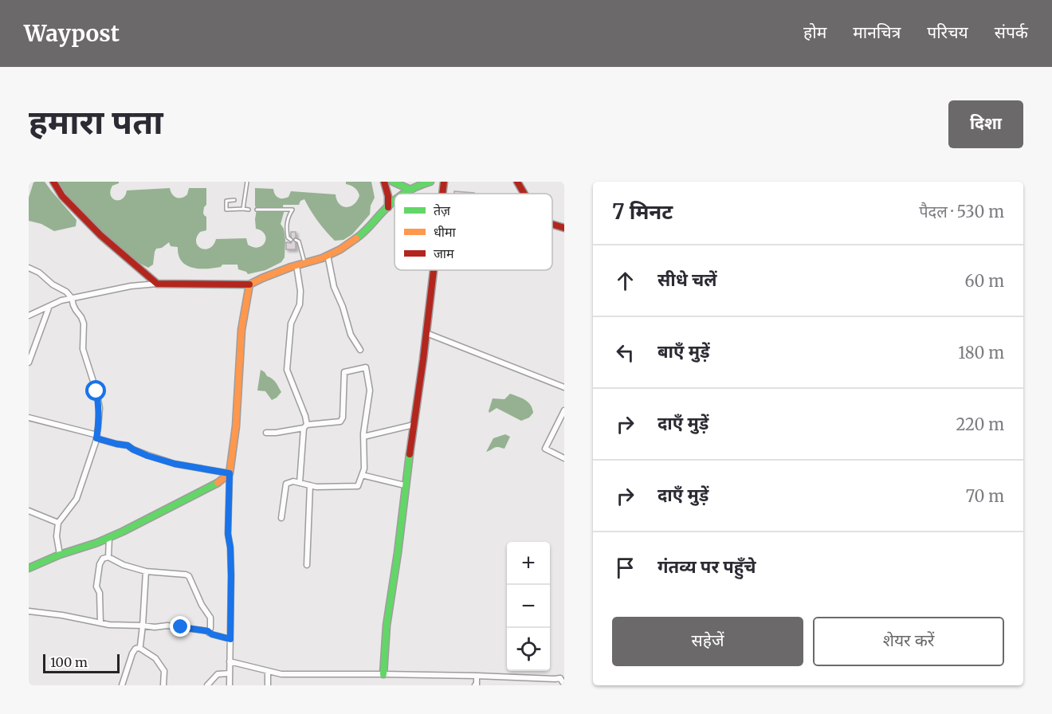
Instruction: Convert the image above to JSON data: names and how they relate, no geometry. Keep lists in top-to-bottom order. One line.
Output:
{"legend":["तेज़","धीमा","जाम"],"scale_bar":"100 m","page":{"header":"Waypost","nav":["होम","मानचित्र","परिचय","संपर्क"],"buttons":["दिशा",["सहेजें","शेयर करें"]],"title":"हमारा पता","heading":["7 मिनट","पैदल · 530 m"],"list":[["सीधे चलें","60 m"],["बाएँ मुड़ें","180 m"],["दाएँ मुड़ें","220 m"],["दाएँ मुड़ें","70 m"],"गंतव्य पर पहुँचे"],"map_buttons":["+","−"],"scale":"100 m"}}
